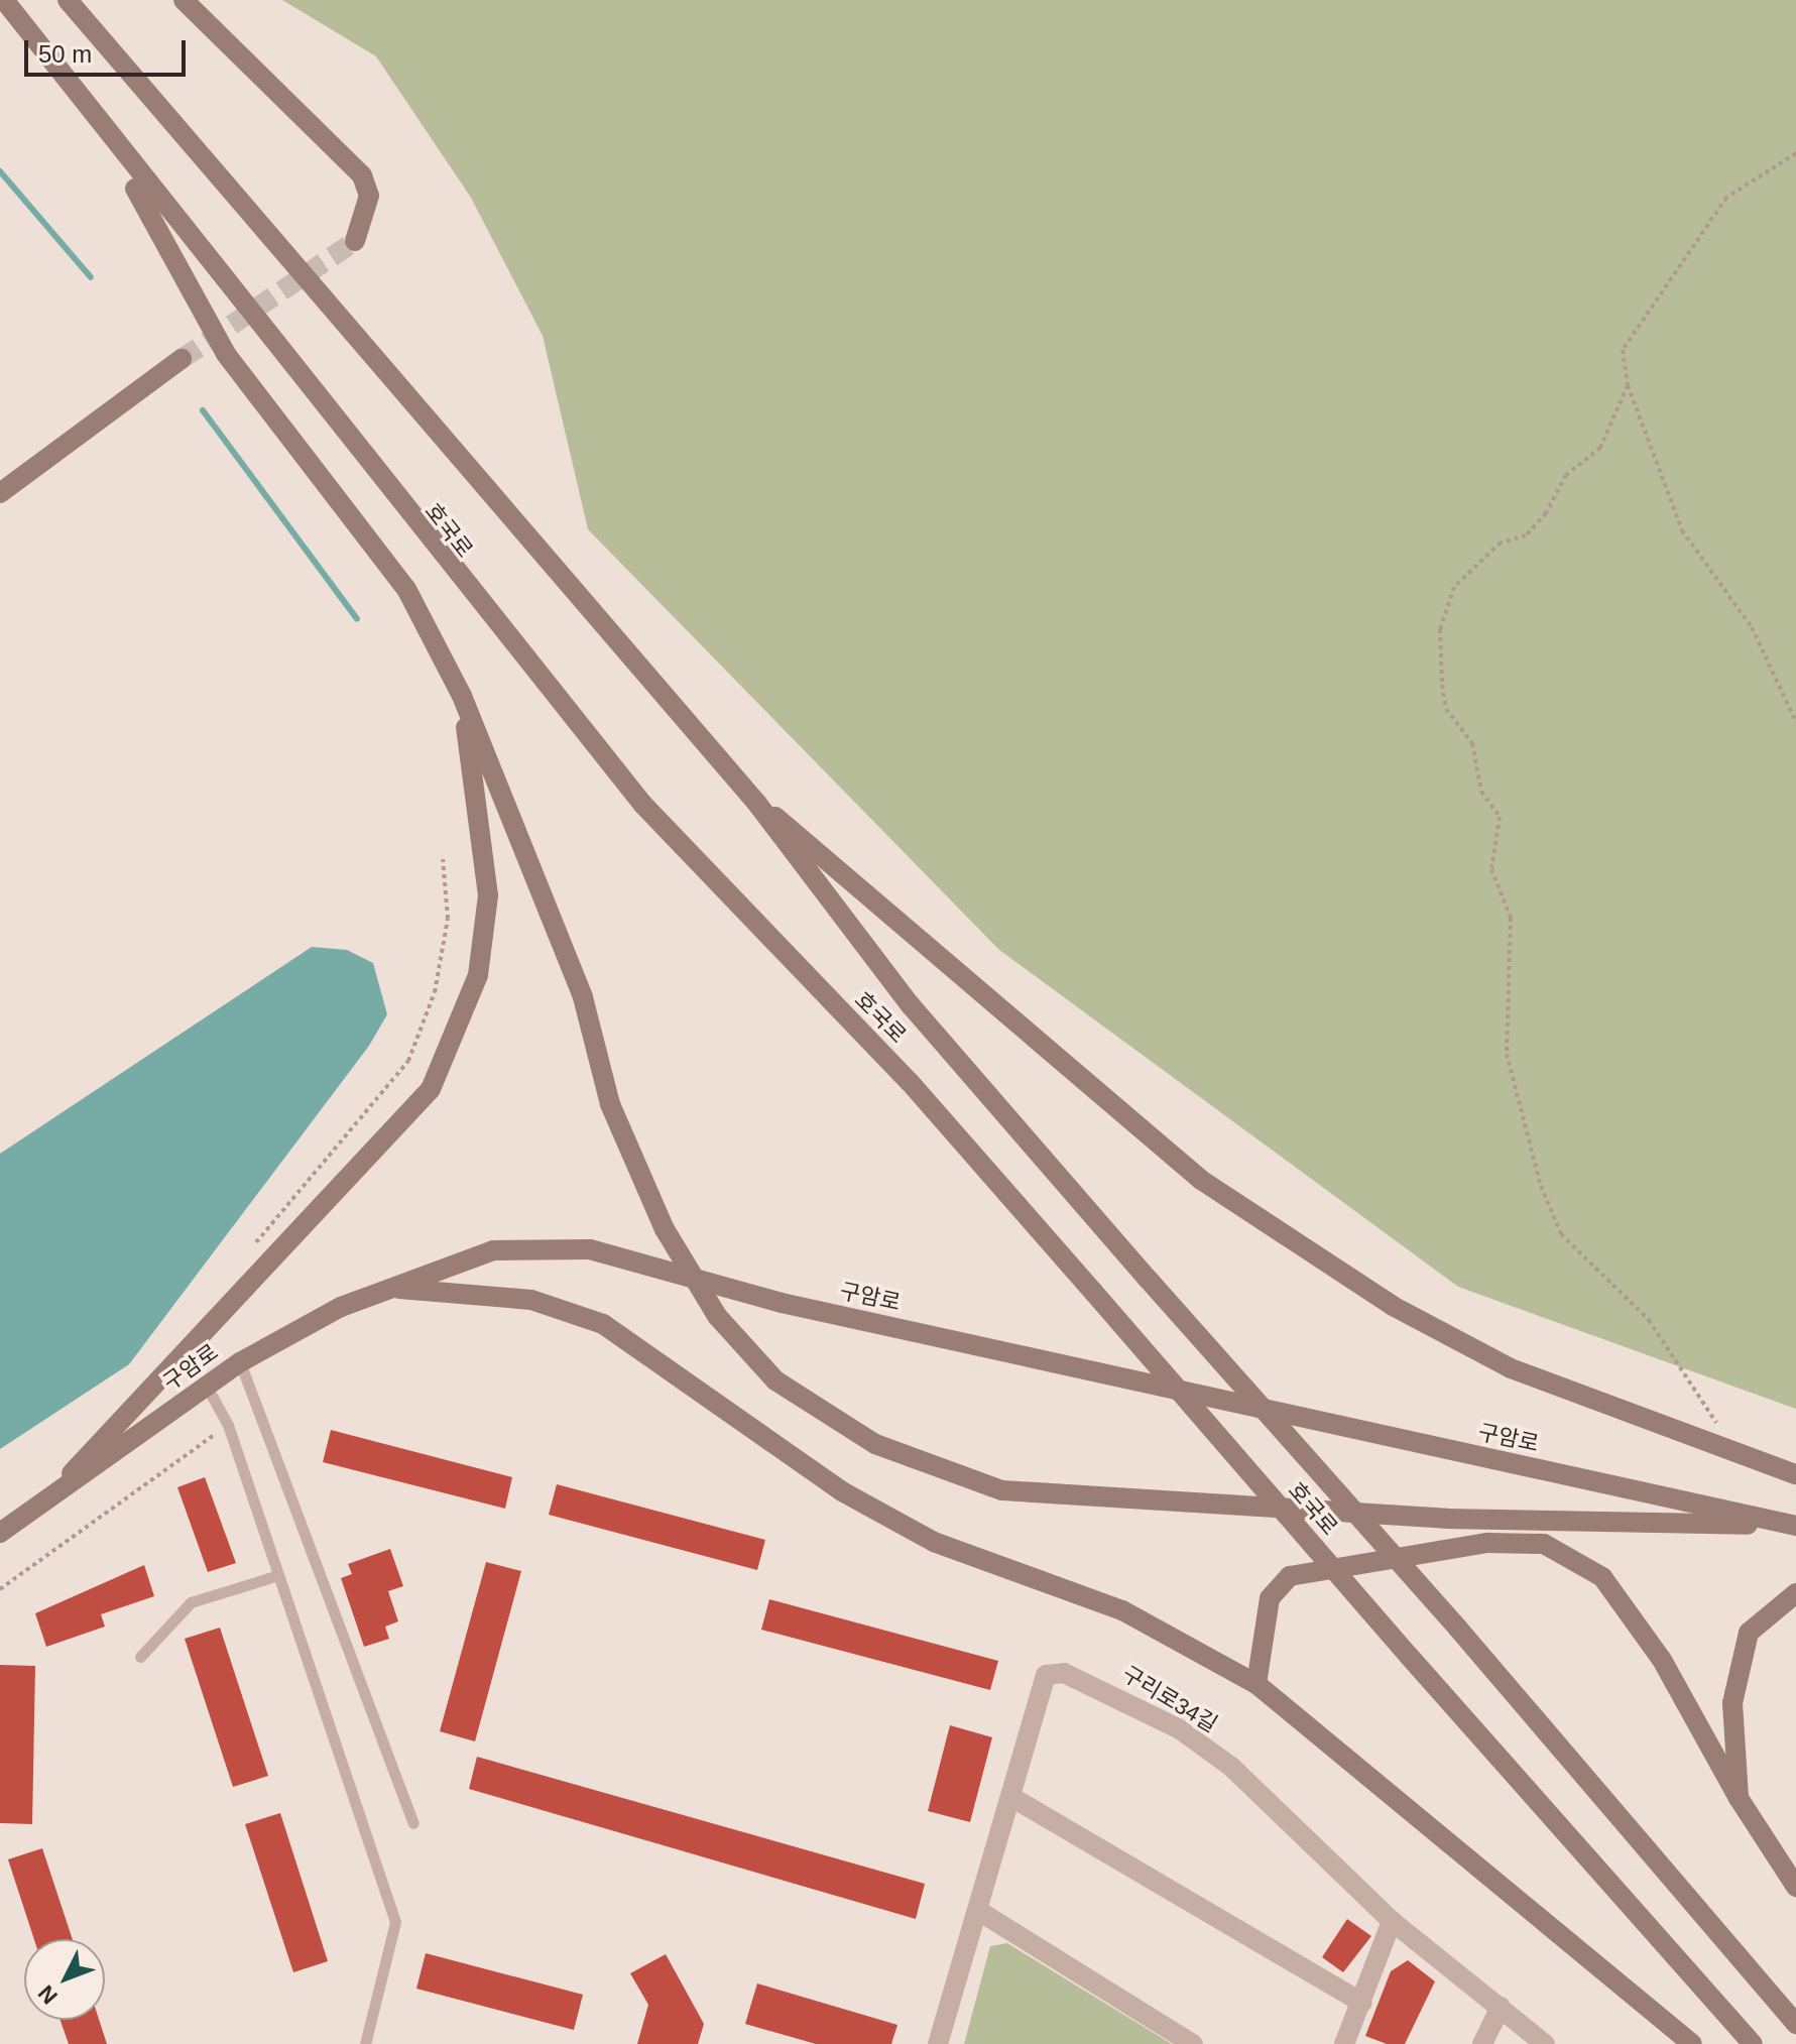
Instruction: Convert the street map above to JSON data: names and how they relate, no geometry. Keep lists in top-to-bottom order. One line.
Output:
{"streets":{"main road":["호국로","구암로"],"street":["구리로34길"]},"scale_bar":"50 m","north":"bottom left"}
